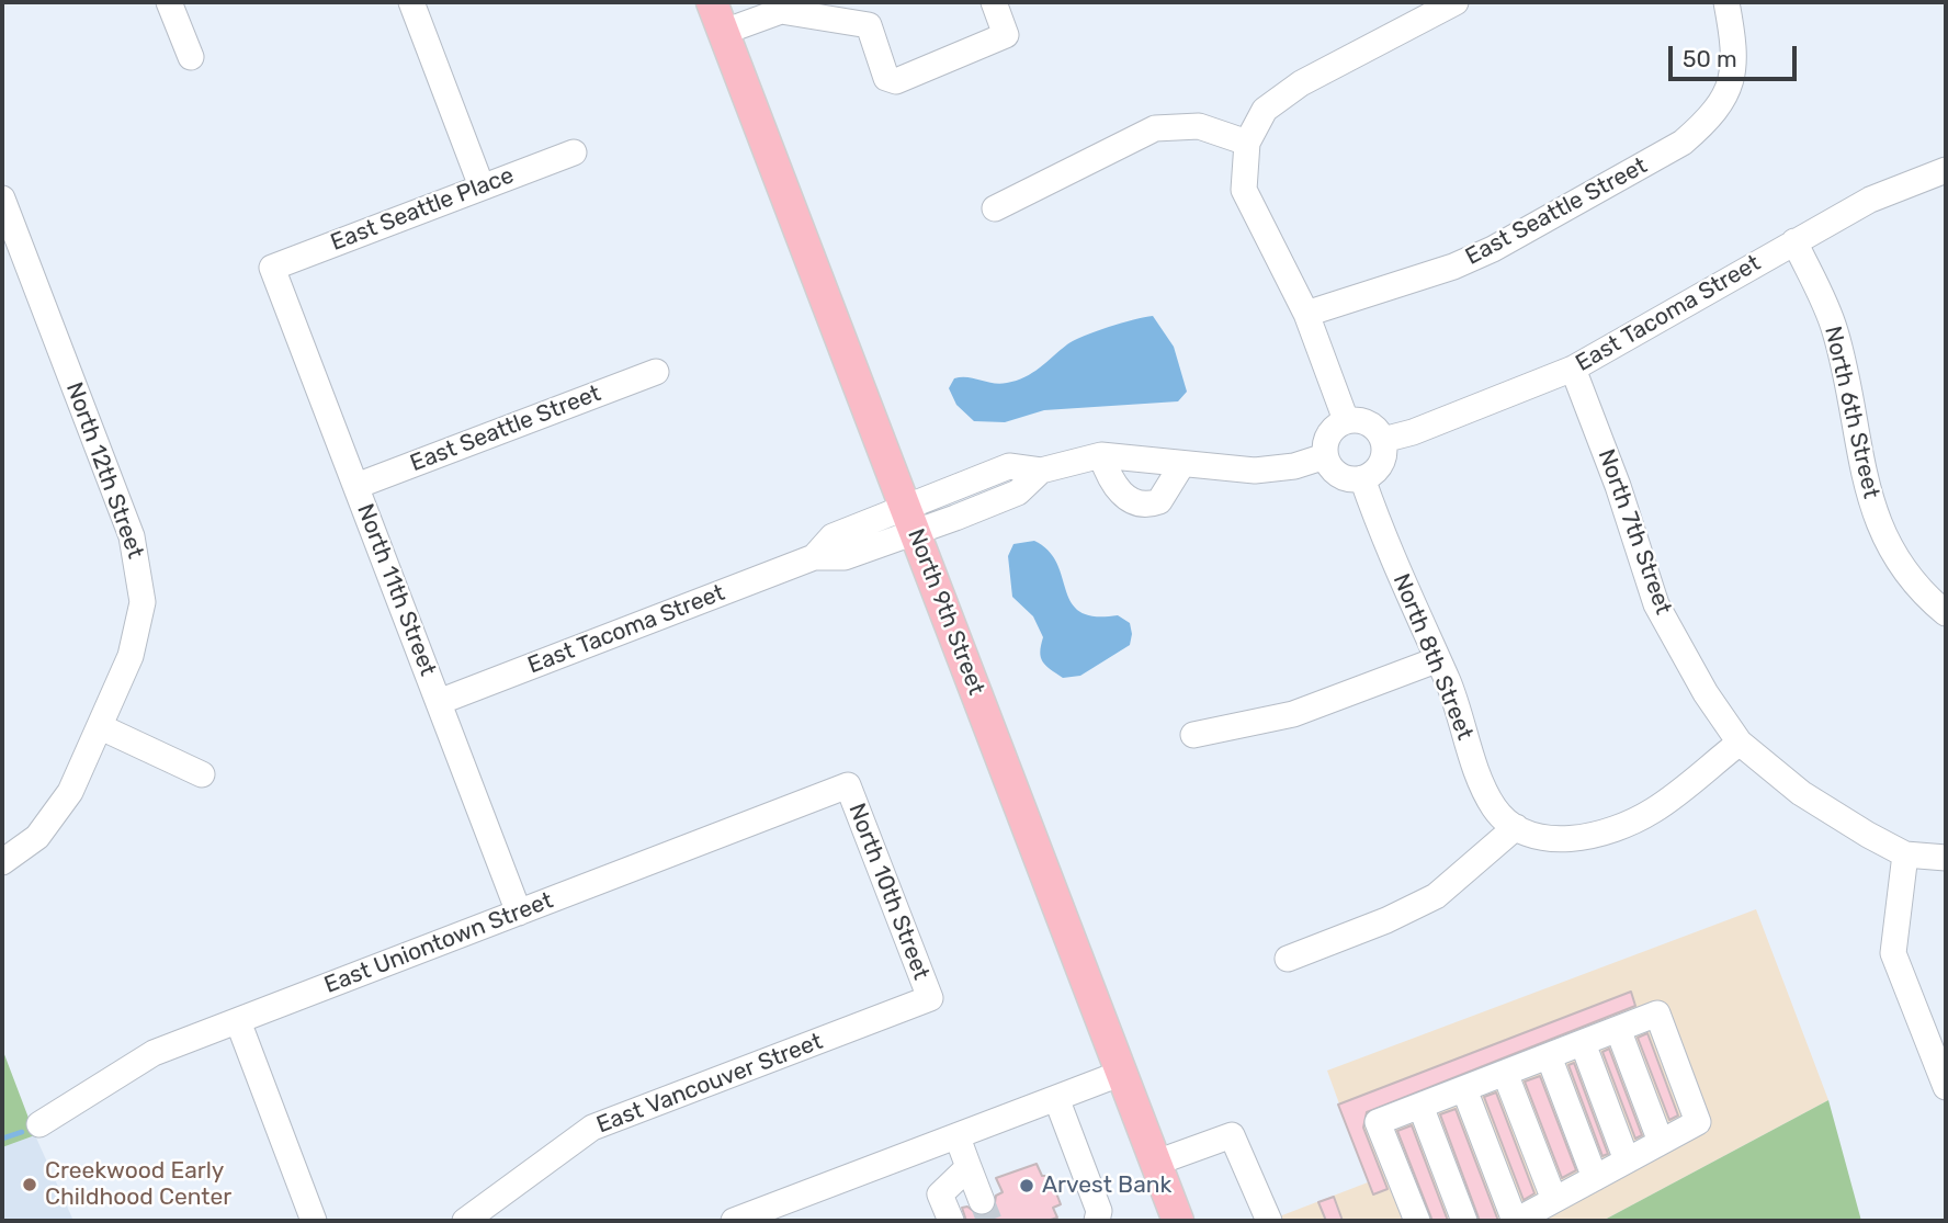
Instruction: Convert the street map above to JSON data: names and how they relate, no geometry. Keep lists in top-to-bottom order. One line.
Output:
{"streets":{"main road":["North 9th Street"],"street":["East Seattle Place","East Seattle Street","East Tacoma Street","North 6th Street","North 12th Street","North 7th Street","North 11th Street","North 8th Street","North 10th Street","East Uniontown Street","East Vancouver Street"]},"crossings":[["East Seattle Place","North 11th Street"],["East Seattle Street","North 11th Street"],["East Tacoma Street","North 6th Street"],["East Tacoma Street","North 7th Street"],["East Tacoma Street","North 11th Street"],["East Tacoma Street","North 9th Street"],["East Tacoma Street","North 8th Street"],["North 11th Street","East Uniontown Street"],["North 10th Street","East Uniontown Street"],["North 10th Street","East Vancouver Street"]],"places":["Creekwood Early Childhood Center","Arvest Bank"],"scale_bar":"50 m"}
